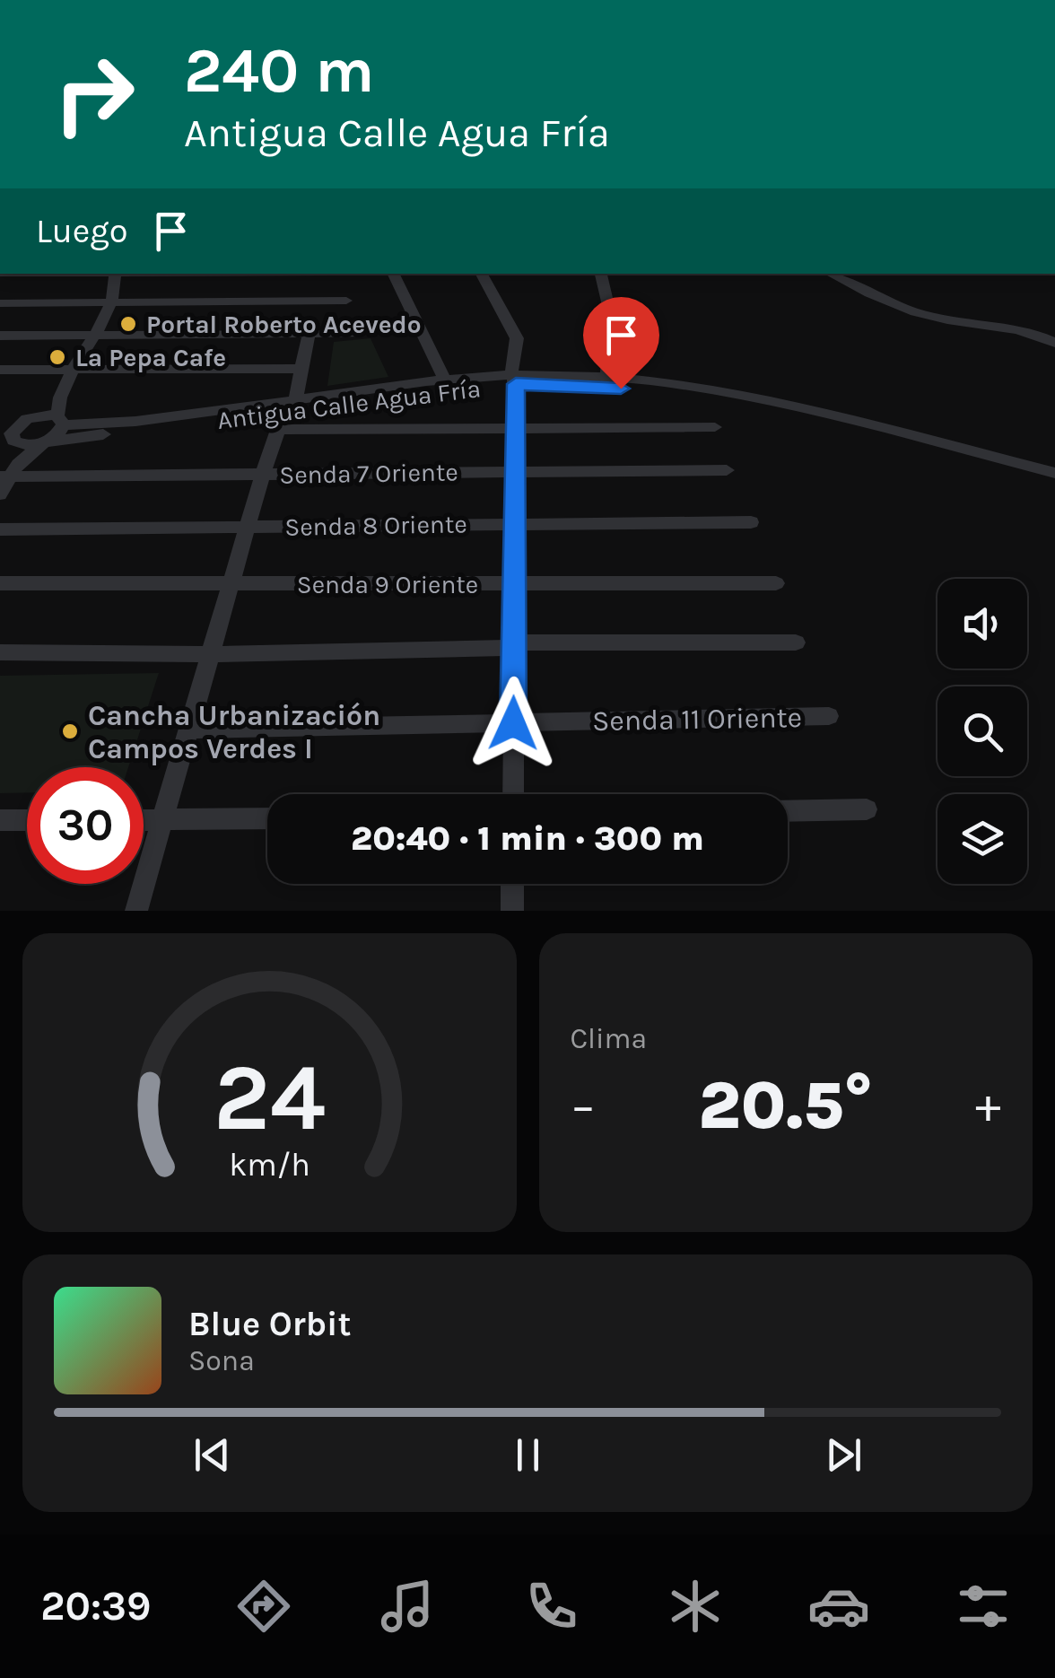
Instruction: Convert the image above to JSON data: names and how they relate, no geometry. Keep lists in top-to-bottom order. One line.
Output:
{"streets":{"street":["Antigua Calle Agua Fría","Senda 7 Oriente","Senda 8 Oriente","Senda 9 Oriente","Senda 11 Oriente"]},"places":["Portal Roberto Acevedo","La Pepa Cafe","Cancha Urbanización Campos Verdes I"],"page":{"turn":["240 m","Antigua Calle Agua Fría"],"then":"Luego","limit":"30","trip":"20:40 · 1 min · 300 m","tile":"Clima","heat":["−","20.5°","+"],"song":["Blue Orbit","Sona"],"tabs":"20:39","gauge":["24","km/h"]}}
